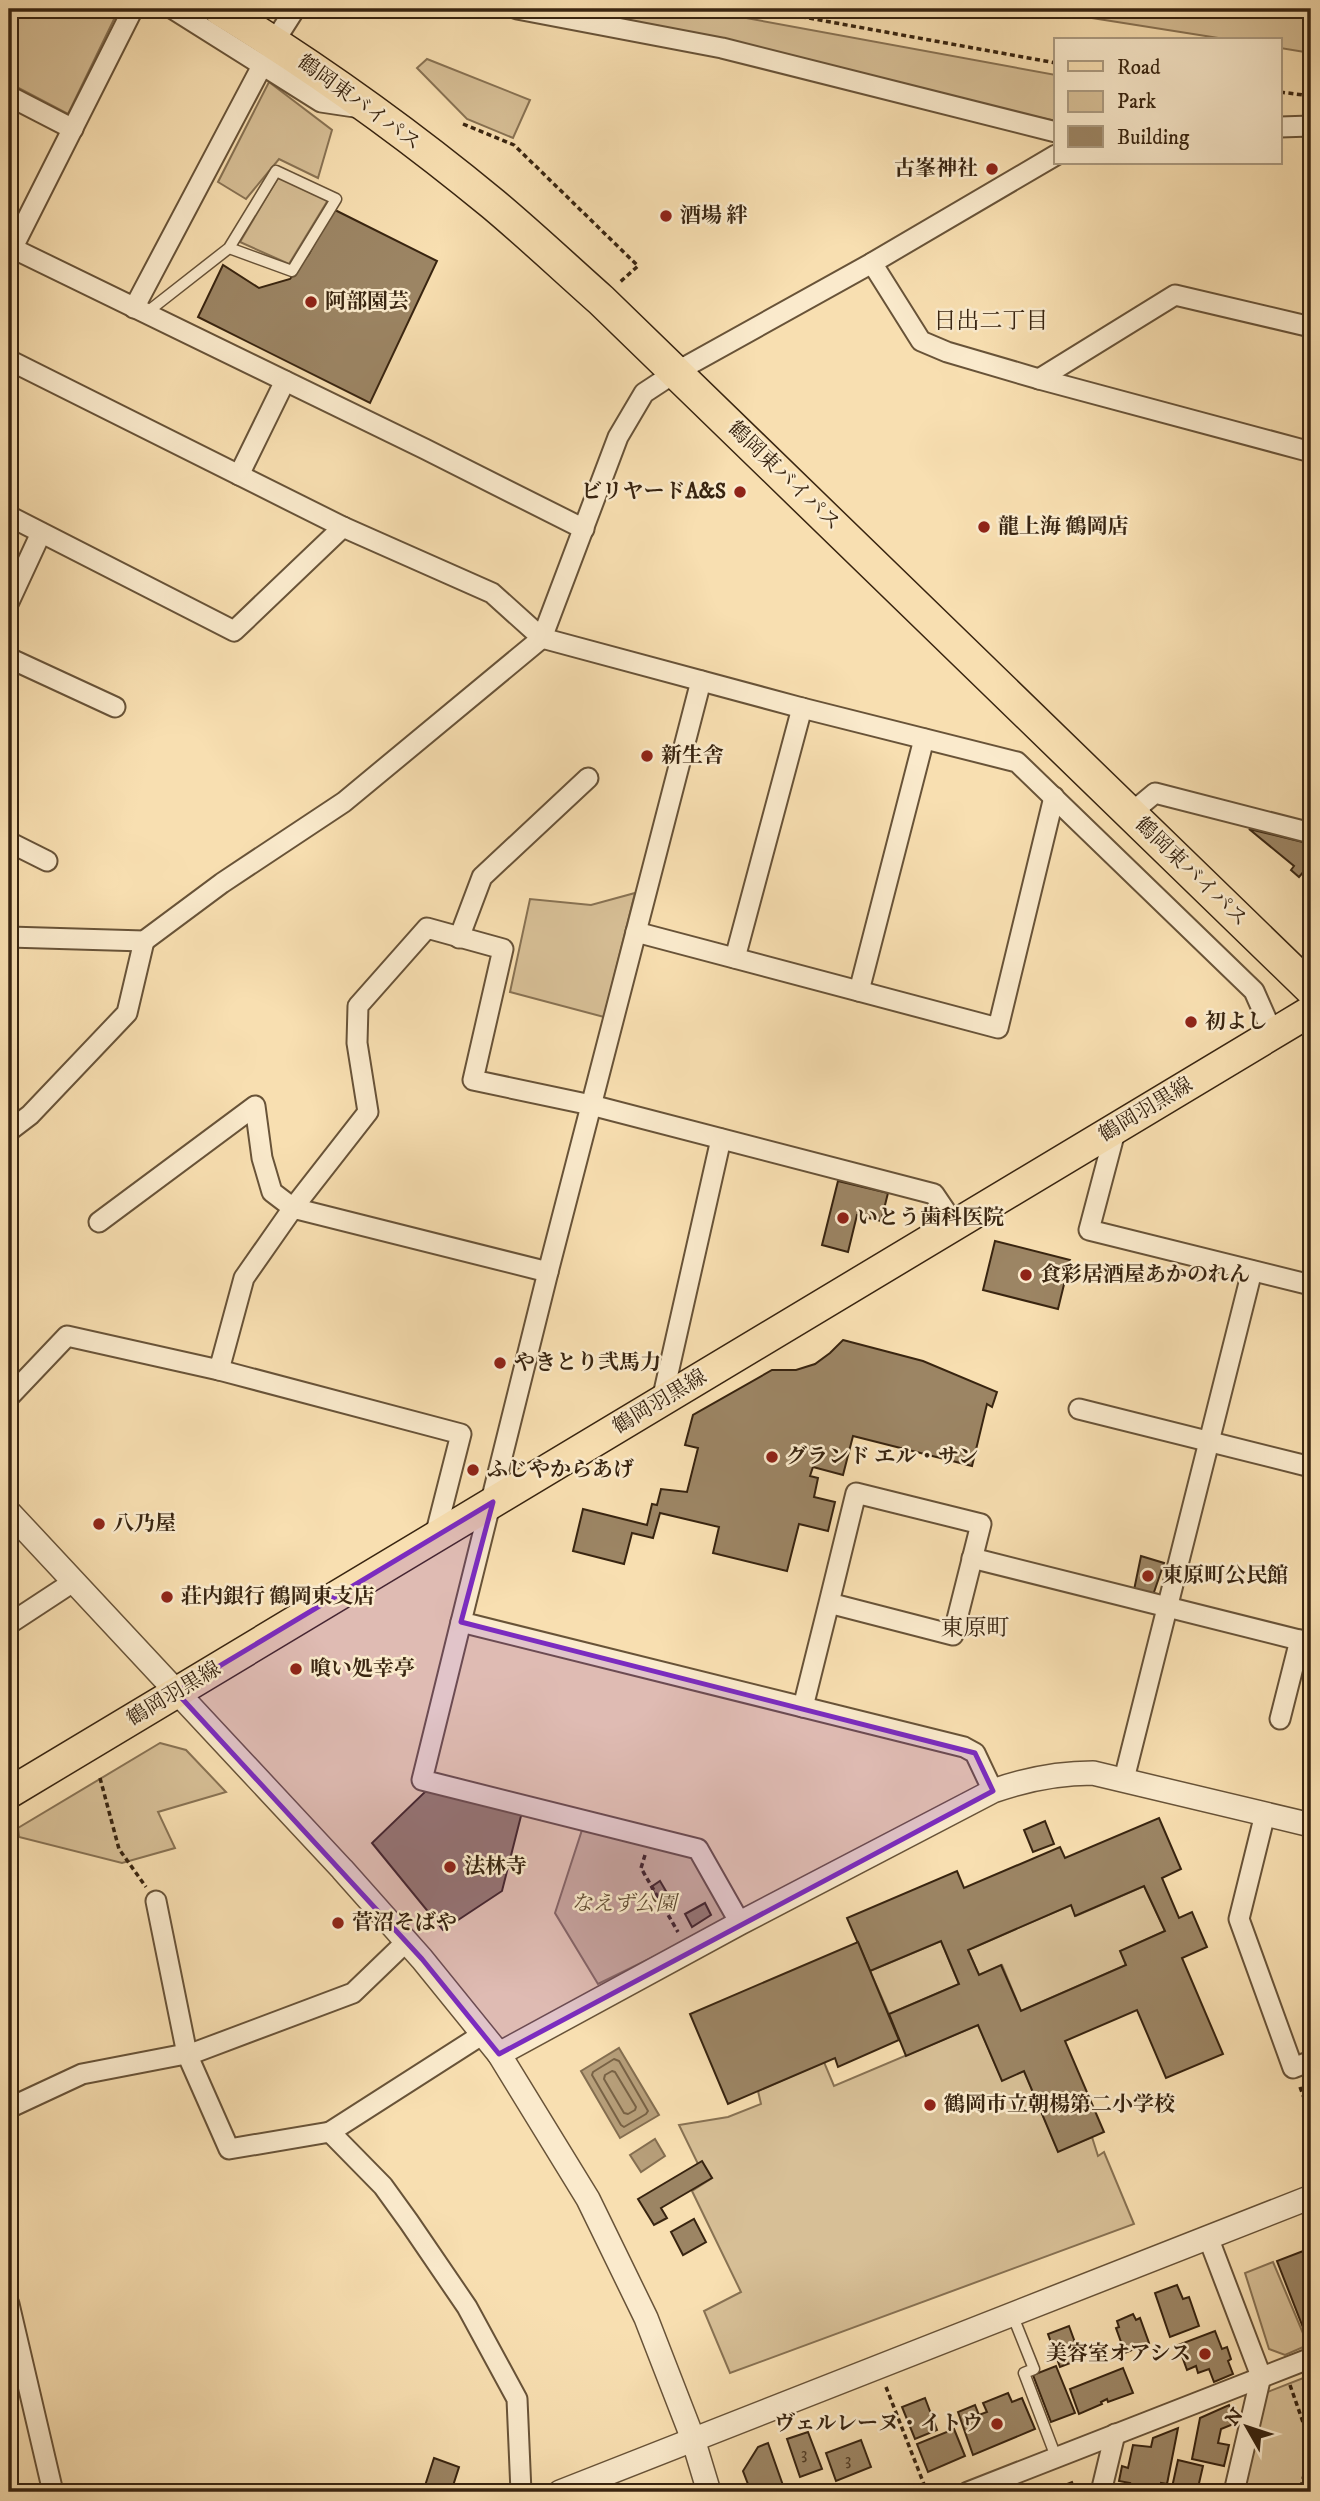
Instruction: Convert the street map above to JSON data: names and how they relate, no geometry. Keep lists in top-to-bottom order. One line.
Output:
{"streets":{"highway":["鶴岡東バイパス"],"main road":["鶴岡羽黒線"]},"districts":["日出二丁目","東原町"],"parks":["なえず公園"],"places":["古峯神社","酒場 絆","阿部園芸","ビリヤードA&S","龍上海 鶴岡店","新生舎","初よし","いとう歯科医院","食彩居酒屋あかのれん","やきとり弐馬力","グランド エル・サン","ふじやからあげ","八乃屋","東原町公民館","荘内銀行 鶴岡東支店","喰い処幸亭","法林寺","菅沼そばや","鶴岡市立朝楊第二小学校","美容室オアシス","ヴェルレーヌ・イトウ"],"house_numbers":["3","3"],"legend":["Road","Park","Building"],"north":"top left"}
